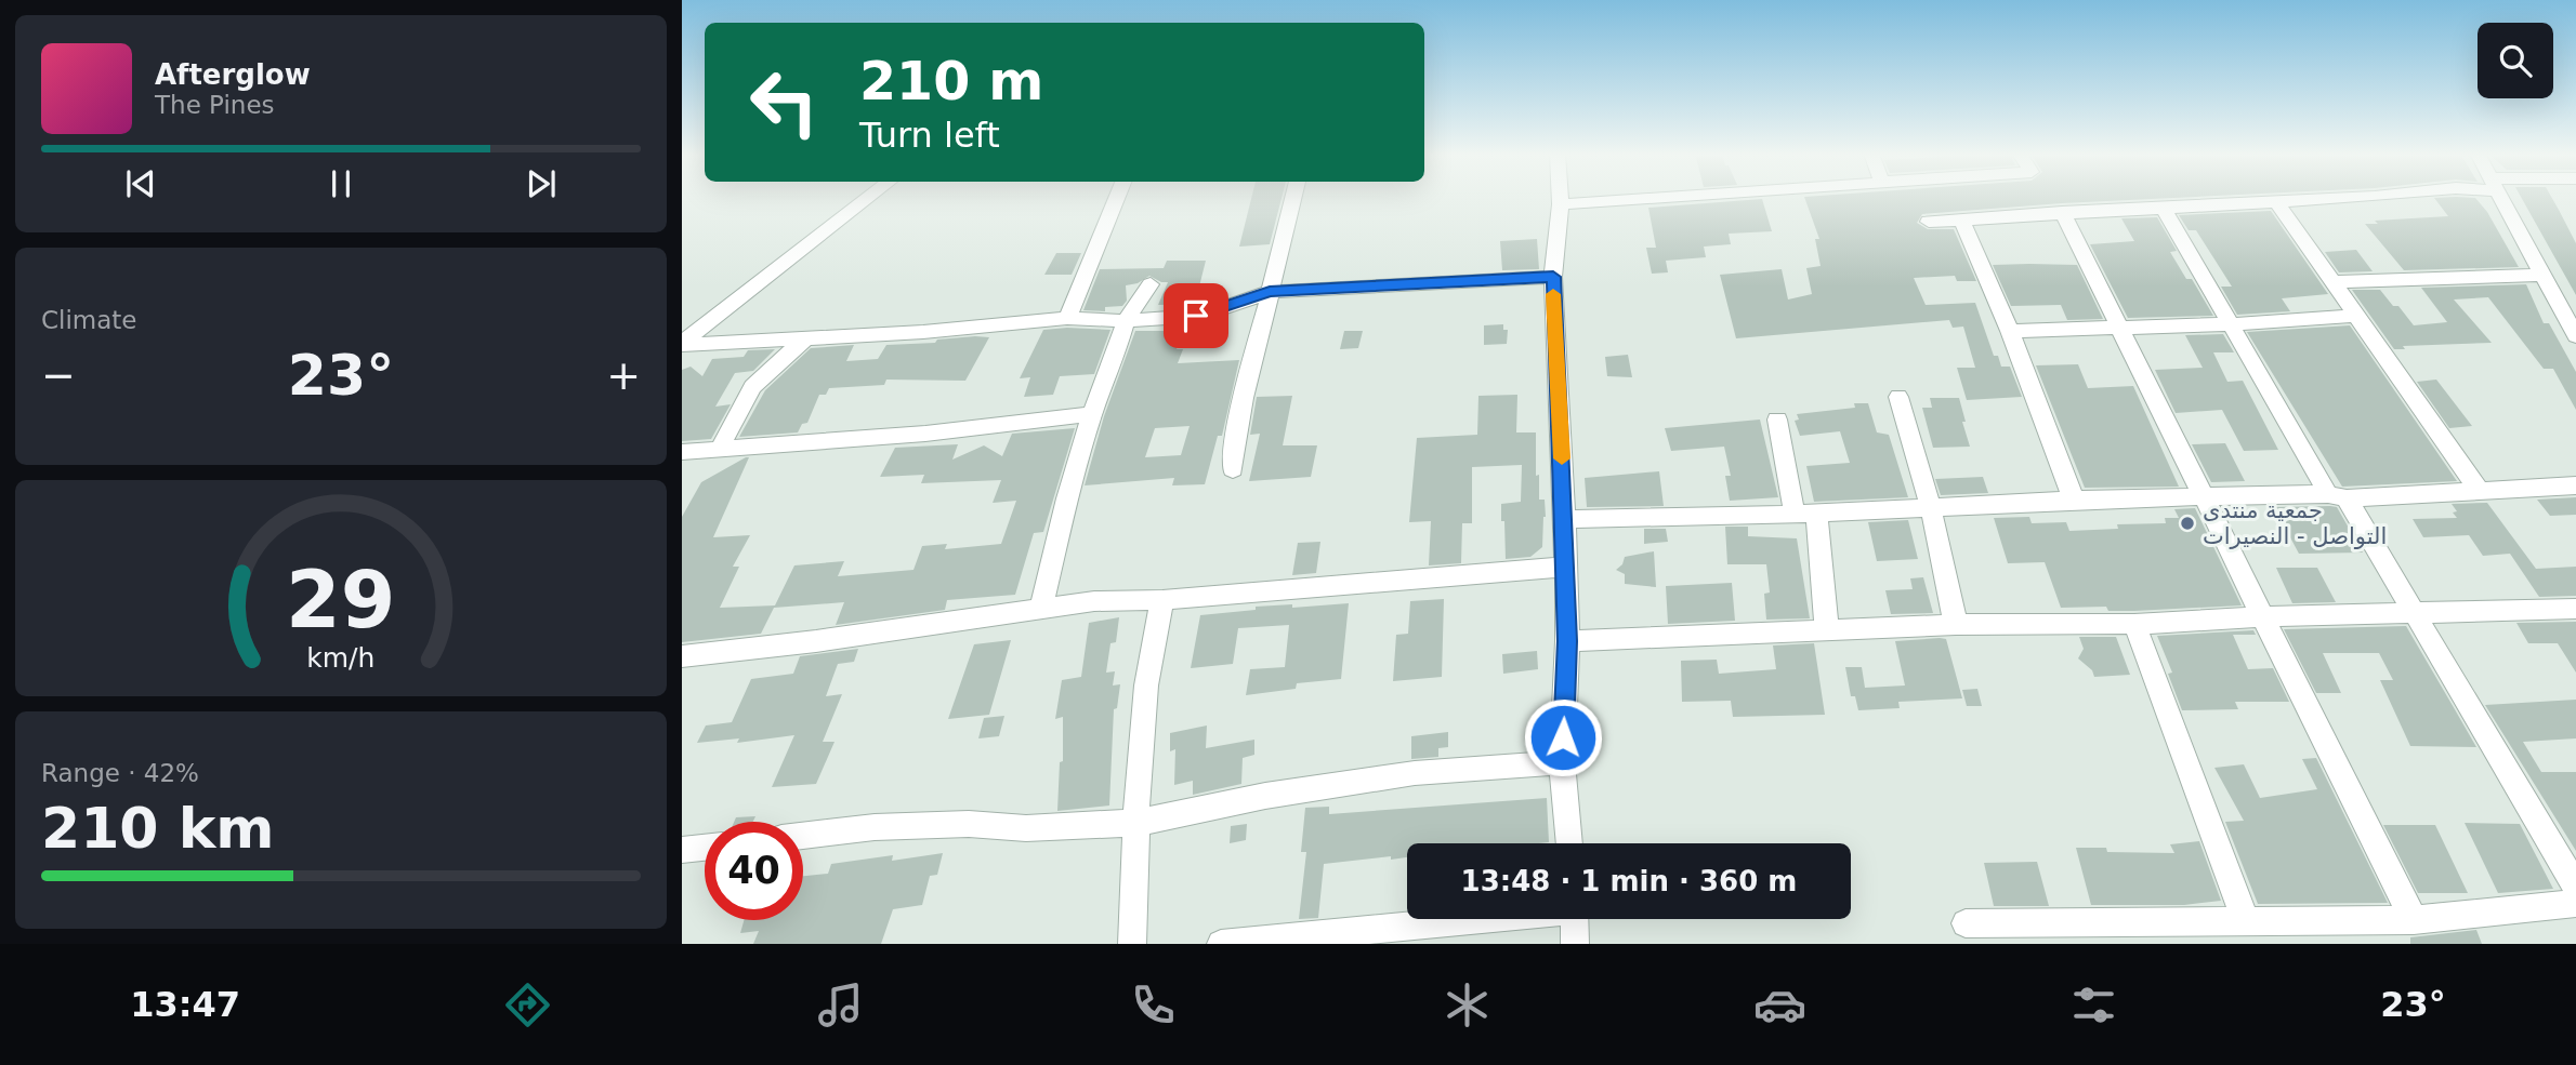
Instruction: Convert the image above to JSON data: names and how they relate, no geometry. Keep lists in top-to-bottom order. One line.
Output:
{"places":["جمعية منتدى التواصل - النصيرات"],"page":{"turn":["210 m","Turn left"],"song":["Afterglow","The Pines"],"tile":["Climate",["Range · 42%","210 km"]],"heat":["−","23°","+"],"limit":"40","trip":"13:48 · 1 min · 360 m","tabs":["13:47","23°"],"gauge":["29","km/h"]}}
